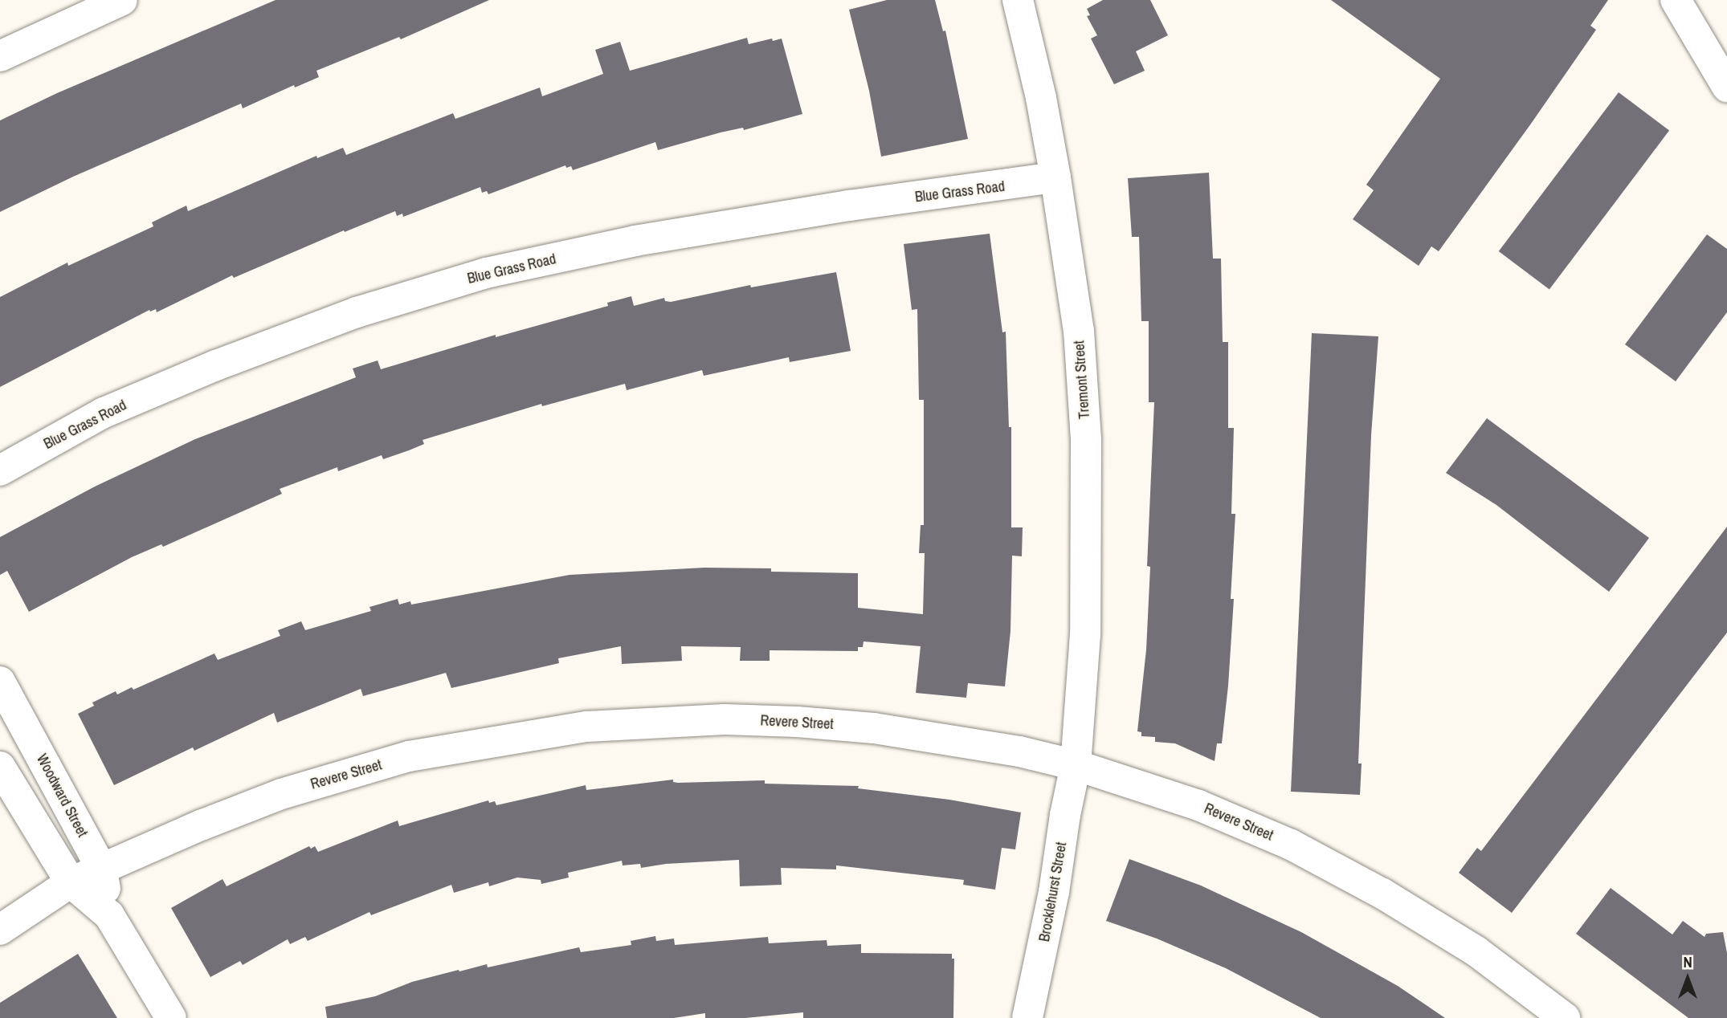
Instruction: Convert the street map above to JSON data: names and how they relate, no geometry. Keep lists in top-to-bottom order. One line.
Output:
{"streets":{"street":["Blue Grass Road","Tremont Street","Revere Street","Woodward Street","Brocklehurst Street"]},"crossings":[["Blue Grass Road","Tremont Street"],["Tremont Street","Revere Street"],["Tremont Street","Brocklehurst Street"],["Revere Street","Woodward Street"],["Revere Street","Brocklehurst Street"]],"north":"top"}
